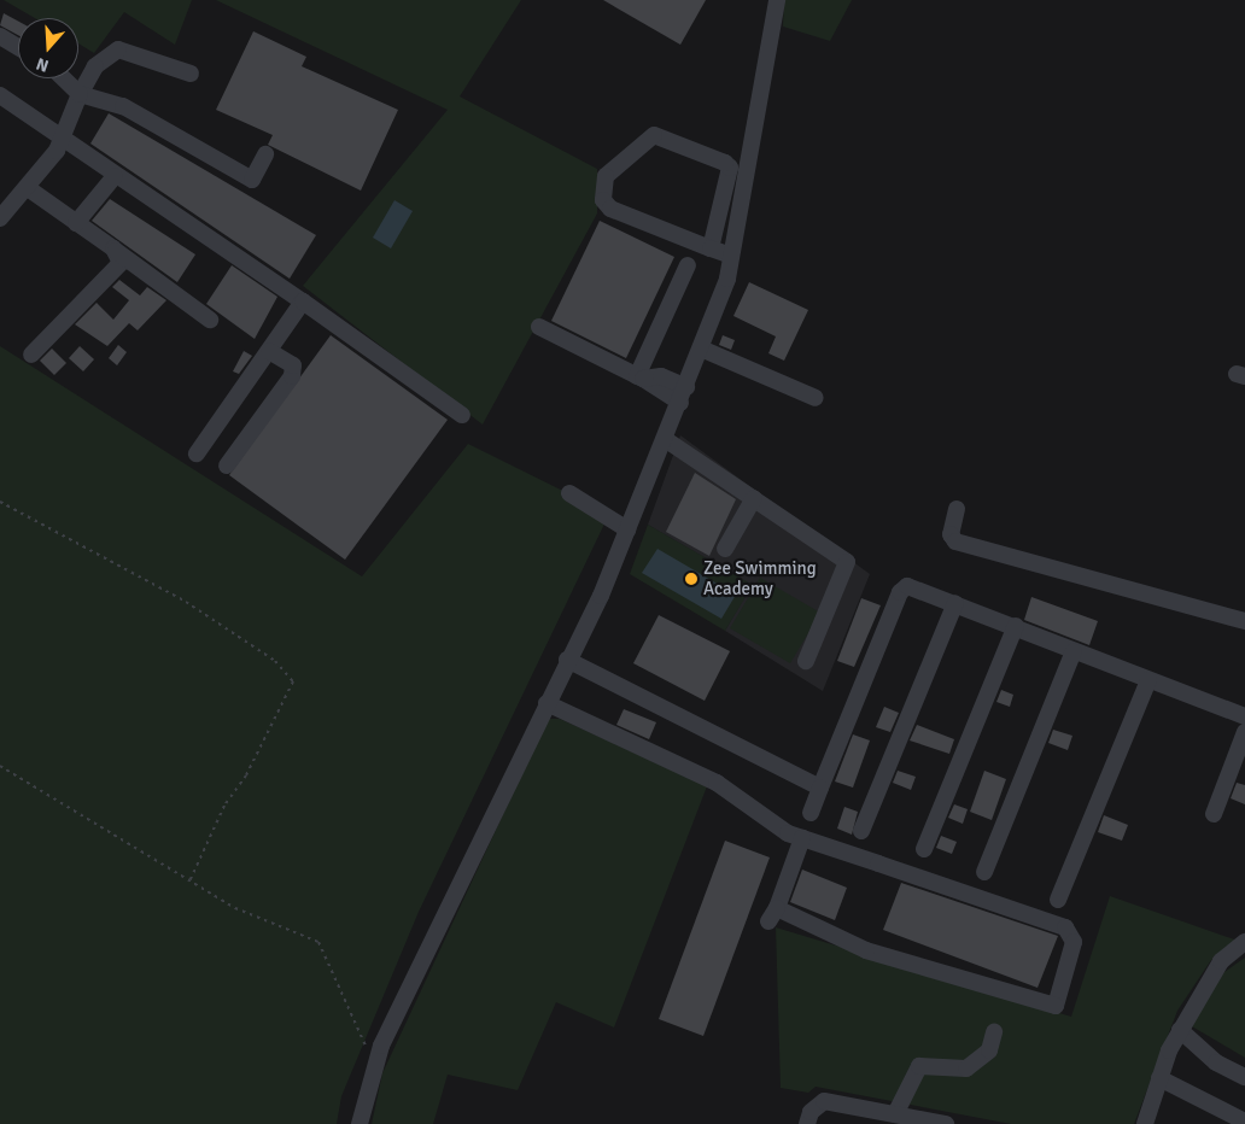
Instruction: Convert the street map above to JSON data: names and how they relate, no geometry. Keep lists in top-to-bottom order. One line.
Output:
{"places":["Zee Swimming Academy"],"north":"bottom"}
